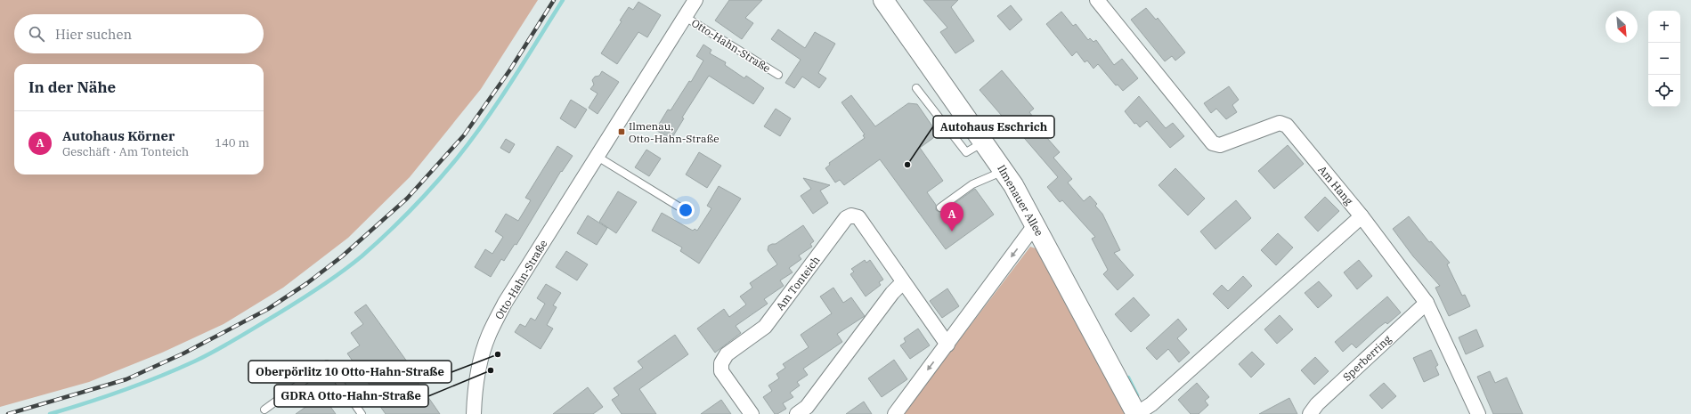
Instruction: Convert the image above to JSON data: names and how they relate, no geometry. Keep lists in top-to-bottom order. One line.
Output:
{"streets":{"street":["Otto-Hahn-Straße","Am Hang","Ilmenauer Allee","Am Tonteich","Sperberring"]},"places":{"transit":["Ilmenau, Otto-Hahn-Straße"],"other":["Autohaus Eschrich","Oberpörlitz 10 Otto-Hahn-Straße","GDRA Otto-Hahn-Straße"]},"north":"bottom right","page":{"map_buttons":["+","−"],"search":"Hier suchen","heading":"In der Nähe","list":[{"mark":"A","name":"Autohaus Körner","note":"Geschäft · Am Tonteich","value":"140 m"}],"pins":"A"}}
